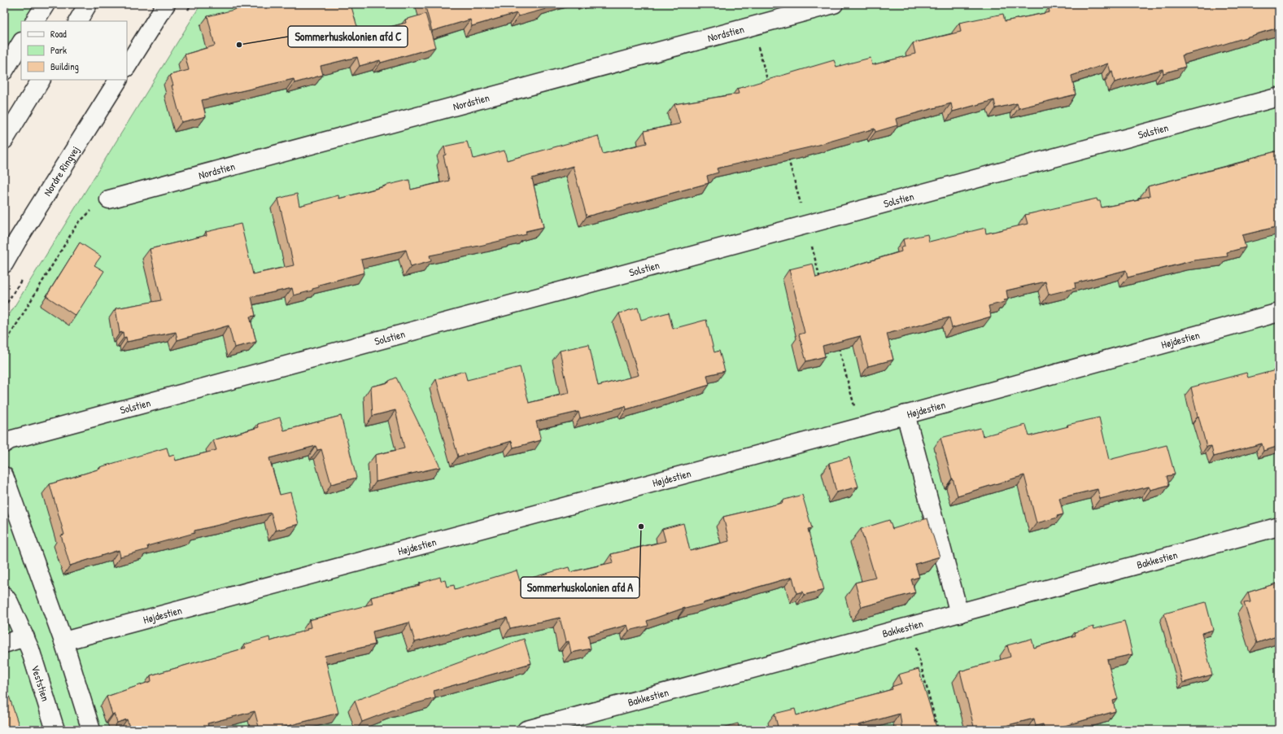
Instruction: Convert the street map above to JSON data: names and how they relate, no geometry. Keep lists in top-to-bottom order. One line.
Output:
{"streets":{"main road":["Nordstien","Solstien","Nordre Ringvej","Højdestien","Bakkestien","Veststien"]},"places":["Sommerhuskolonien afd C","Sommerhuskolonien afd A"],"legend":["Road","Park","Building"]}
